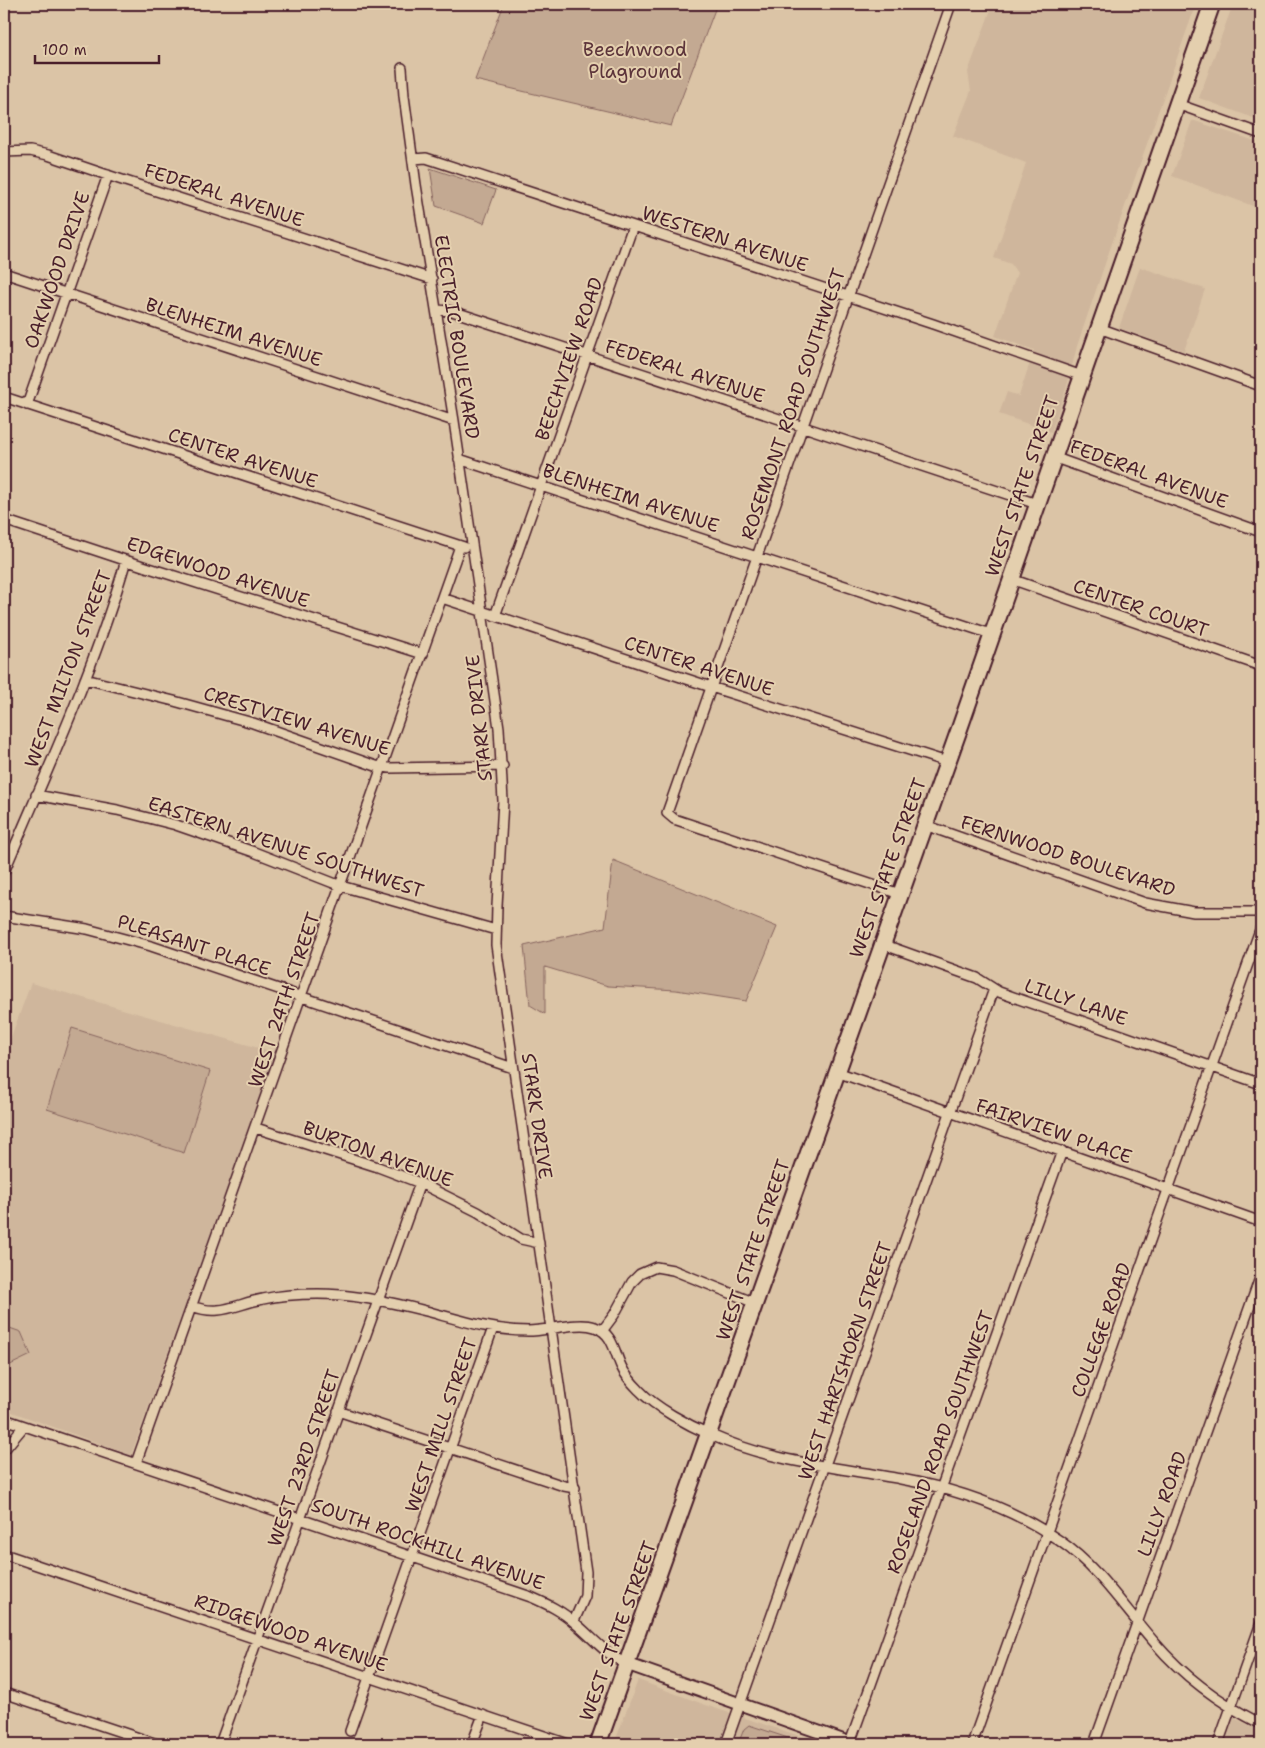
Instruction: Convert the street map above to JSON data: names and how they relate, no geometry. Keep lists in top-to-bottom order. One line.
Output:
{"streets":{"highway":["WEST STATE STREET"],"street":["FEDERAL AVENUE","WESTERN AVENUE","OAKWOOD DRIVE","BLENHEIM AVENUE","ELECTRIC BOULEVARD","BEECHVIEW ROAD","ROSEMONT ROAD SOUTHWEST","CENTER AVENUE","EDGEWOOD AVENUE","CENTER COURT","WEST MILTON STREET","STARK DRIVE","CRESTVIEW AVENUE","EASTERN AVENUE SOUTHWEST","FERNWOOD BOULEVARD","PLEASANT PLACE","WEST 24TH STREET","LILLY LANE","FAIRVIEW PLACE","BURTON AVENUE","COLLEGE ROAD","WEST HARTSHORN STREET","WEST MILL STREET","ROSELAND ROAD SOUTHWEST","WEST 23RD STREET","LILLY ROAD","SOUTH ROCKHILL AVENUE","RIDGEWOOD AVENUE"]},"crossings":[["FEDERAL AVENUE","OAKWOOD DRIVE"],["FEDERAL AVENUE","ELECTRIC BOULEVARD"],["FEDERAL AVENUE","BEECHVIEW ROAD"],["FEDERAL AVENUE","ROSEMONT ROAD SOUTHWEST"],["FEDERAL AVENUE","WEST STATE STREET"],["WESTERN AVENUE","ELECTRIC BOULEVARD"],["WESTERN AVENUE","BEECHVIEW ROAD"],["WESTERN AVENUE","ROSEMONT ROAD SOUTHWEST"],["WESTERN AVENUE","WEST STATE STREET"],["OAKWOOD DRIVE","BLENHEIM AVENUE"],["OAKWOOD DRIVE","CENTER AVENUE"],["BLENHEIM AVENUE","ELECTRIC BOULEVARD"],["BLENHEIM AVENUE","BEECHVIEW ROAD"],["BLENHEIM AVENUE","ROSEMONT ROAD SOUTHWEST"],["BLENHEIM AVENUE","WEST STATE STREET"],["ELECTRIC BOULEVARD","CENTER AVENUE"],["ELECTRIC BOULEVARD","STARK DRIVE"],["BEECHVIEW ROAD","CENTER AVENUE"],["ROSEMONT ROAD SOUTHWEST","CENTER AVENUE"],["ROSEMONT ROAD SOUTHWEST","WEST STATE STREET"],["CENTER AVENUE","WEST STATE STREET"],["CENTER AVENUE","STARK DRIVE"],["CENTER AVENUE","WEST 24TH STREET"],["WEST STATE STREET","CENTER COURT"],["WEST STATE STREET","FERNWOOD BOULEVARD"],["WEST STATE STREET","LILLY LANE"],["WEST STATE STREET","FAIRVIEW PLACE"],["WEST STATE STREET","SOUTH ROCKHILL AVENUE"],["EDGEWOOD AVENUE","WEST MILTON STREET"],["EDGEWOOD AVENUE","WEST 24TH STREET"],["WEST MILTON STREET","CRESTVIEW AVENUE"],["WEST MILTON STREET","EASTERN AVENUE SOUTHWEST"],["STARK DRIVE","CRESTVIEW AVENUE"],["STARK DRIVE","EASTERN AVENUE SOUTHWEST"],["STARK DRIVE","PLEASANT PLACE"],["STARK DRIVE","BURTON AVENUE"],["STARK DRIVE","SOUTH ROCKHILL AVENUE"],["CRESTVIEW AVENUE","WEST 24TH STREET"],["EASTERN AVENUE SOUTHWEST","WEST 24TH STREET"],["PLEASANT PLACE","WEST 24TH STREET"],["WEST 24TH STREET","BURTON AVENUE"],["WEST 24TH STREET","SOUTH ROCKHILL AVENUE"],["LILLY LANE","COLLEGE ROAD"],["LILLY LANE","WEST HARTSHORN STREET"],["FAIRVIEW PLACE","COLLEGE ROAD"],["FAIRVIEW PLACE","WEST HARTSHORN STREET"],["FAIRVIEW PLACE","ROSELAND ROAD SOUTHWEST"],["BURTON AVENUE","WEST 23RD STREET"],["WEST HARTSHORN STREET","SOUTH ROCKHILL AVENUE"],["WEST MILL STREET","SOUTH ROCKHILL AVENUE"],["WEST MILL STREET","RIDGEWOOD AVENUE"],["ROSELAND ROAD SOUTHWEST","SOUTH ROCKHILL AVENUE"],["WEST 23RD STREET","SOUTH ROCKHILL AVENUE"],["WEST 23RD STREET","RIDGEWOOD AVENUE"]],"parks":["Beechwood Plaground"],"scale_bar":"100 m"}
